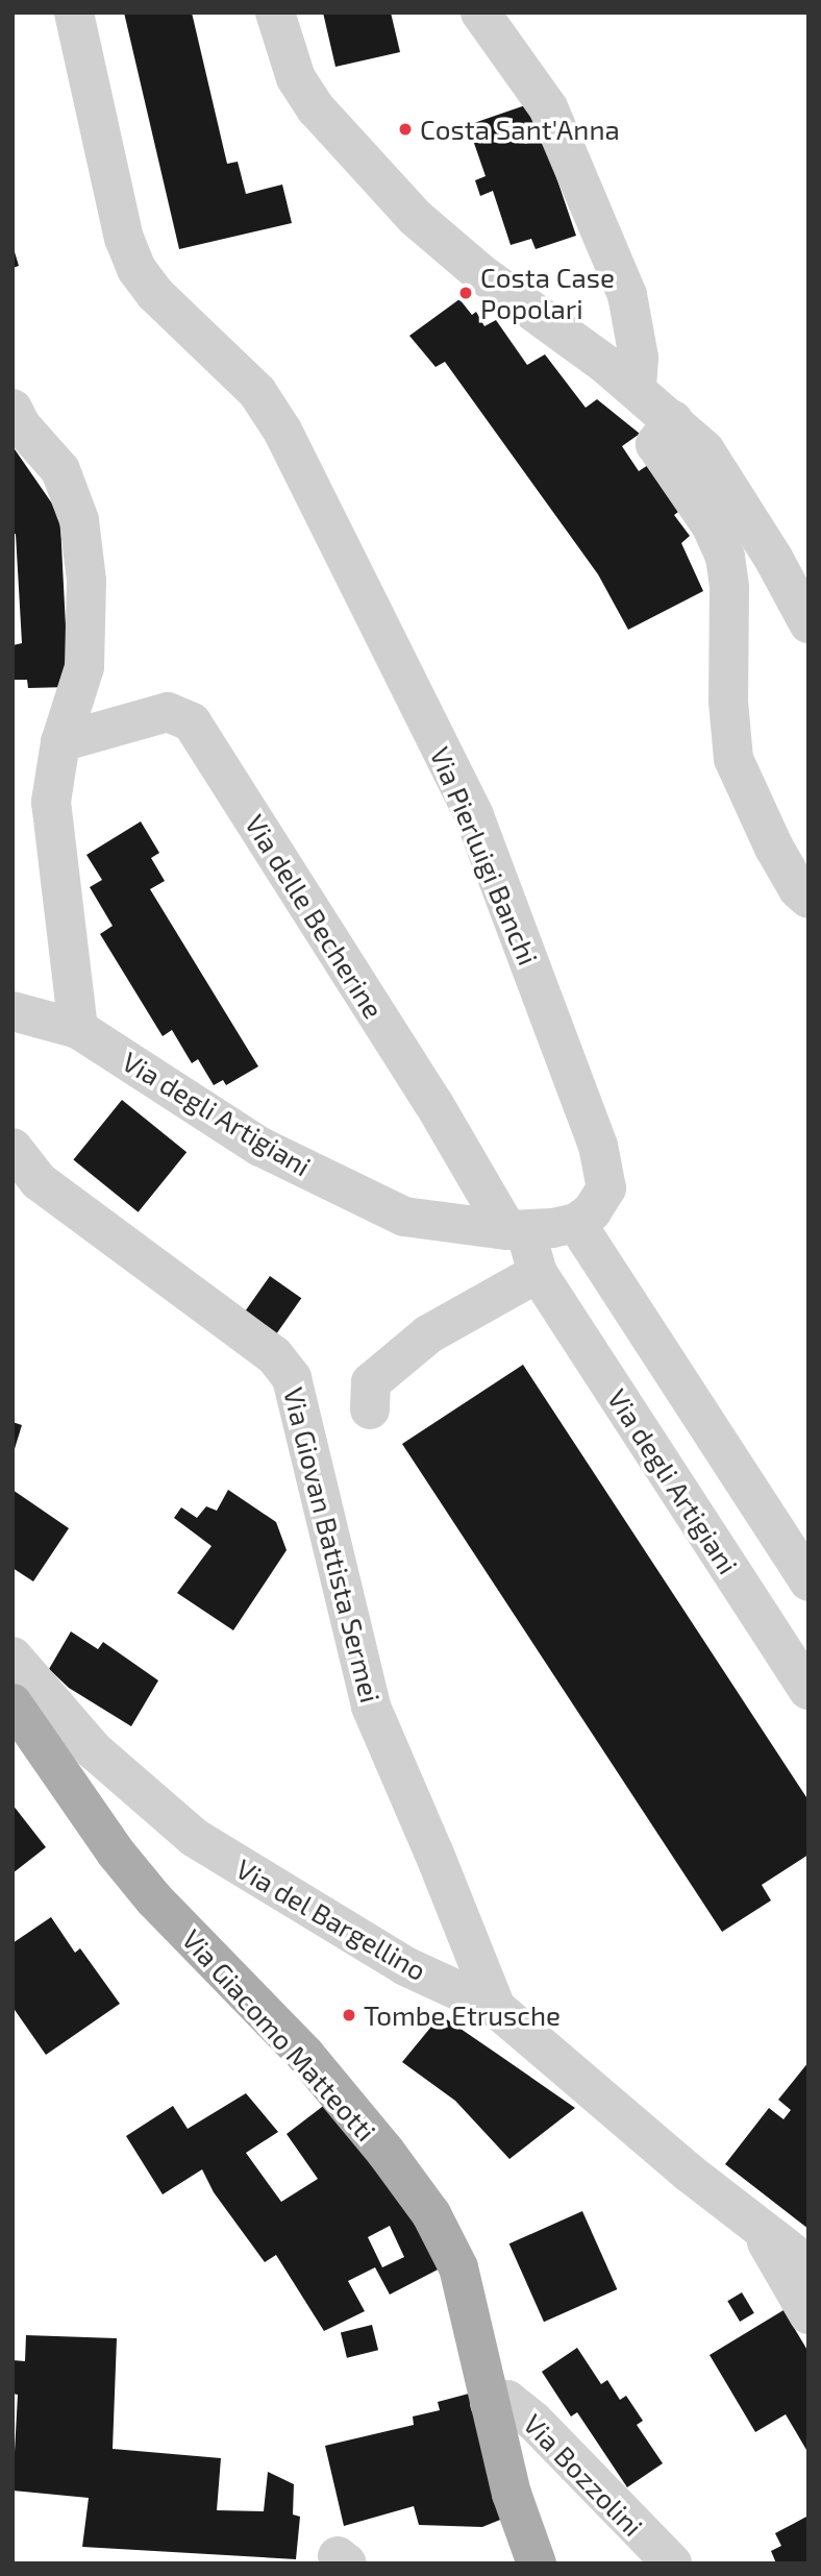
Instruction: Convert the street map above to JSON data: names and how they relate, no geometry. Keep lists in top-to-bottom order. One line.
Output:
{"streets":{"main road":["Via Giacomo Matteotti"],"street":["Via Pierluigi Banchi","Via delle Becherine","Via degli Artigiani","Via Giovan Battista Sermei","Via del Bargellino","Via Bozzolini"]},"crossings":[["Via delle Becherine","Via degli Artigiani"],["Via Giovan Battista Sermei","Via del Bargellino"],["Via Giacomo Matteotti","Via Bozzolini"]],"places":["Costa Sant'Anna","Costa Case Popolari","Tombe Etrusche"]}
